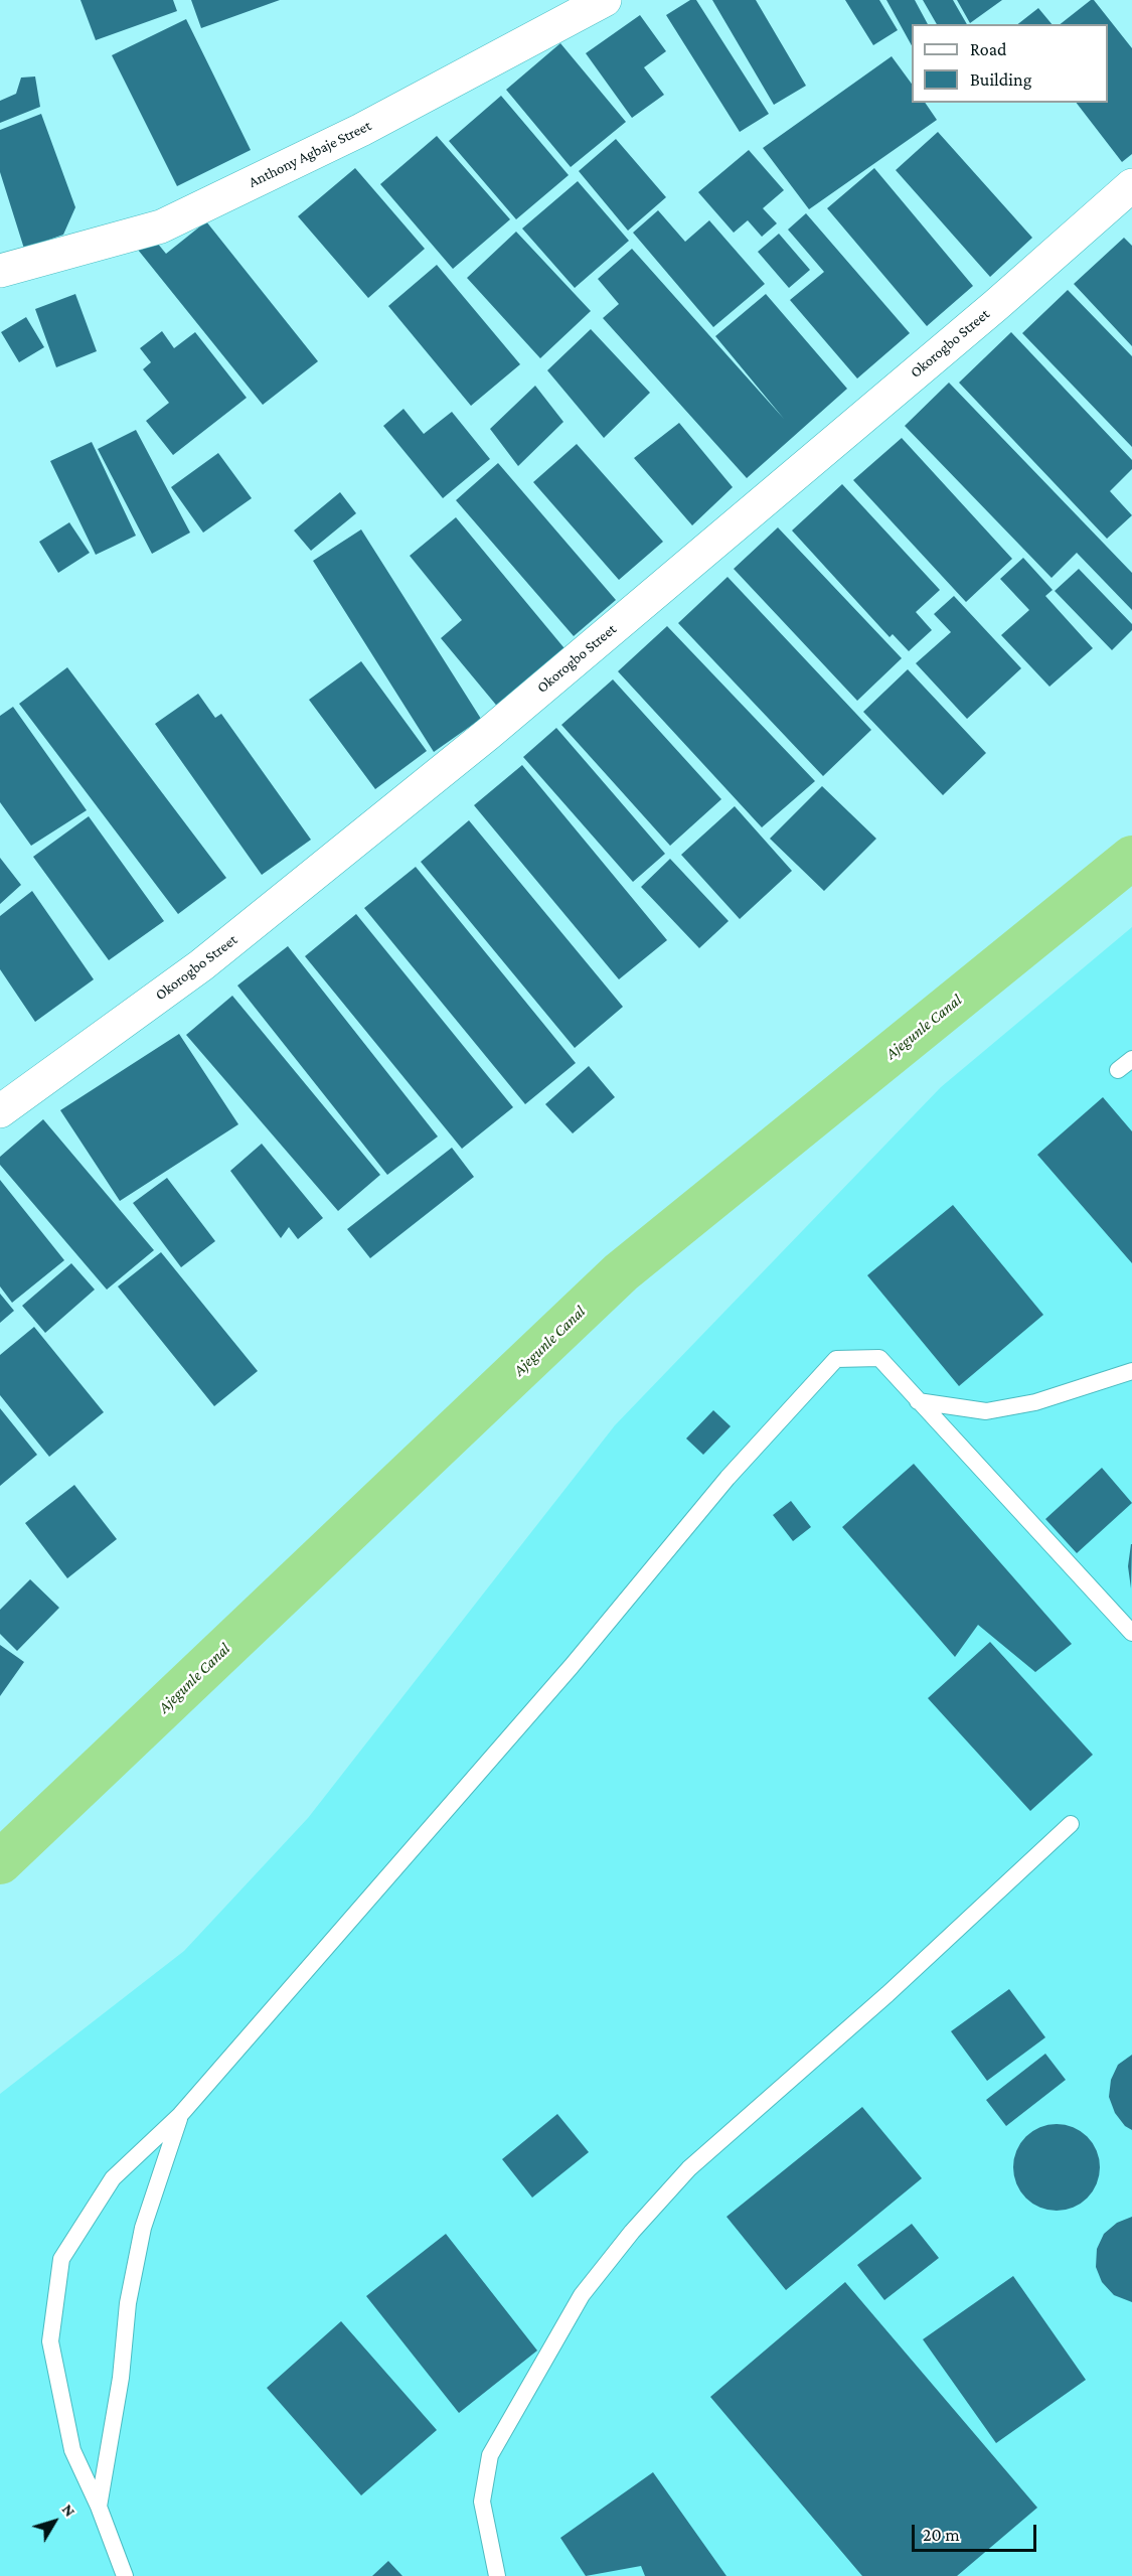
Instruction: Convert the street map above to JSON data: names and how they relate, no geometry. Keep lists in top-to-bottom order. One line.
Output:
{"streets":{"street":["Anthony Agbaje Street","Okorogbo Street"]},"water":["Ajegunle Canal"],"legend":["Road","Building"],"scale_bar":"20 m","north":"top right"}
